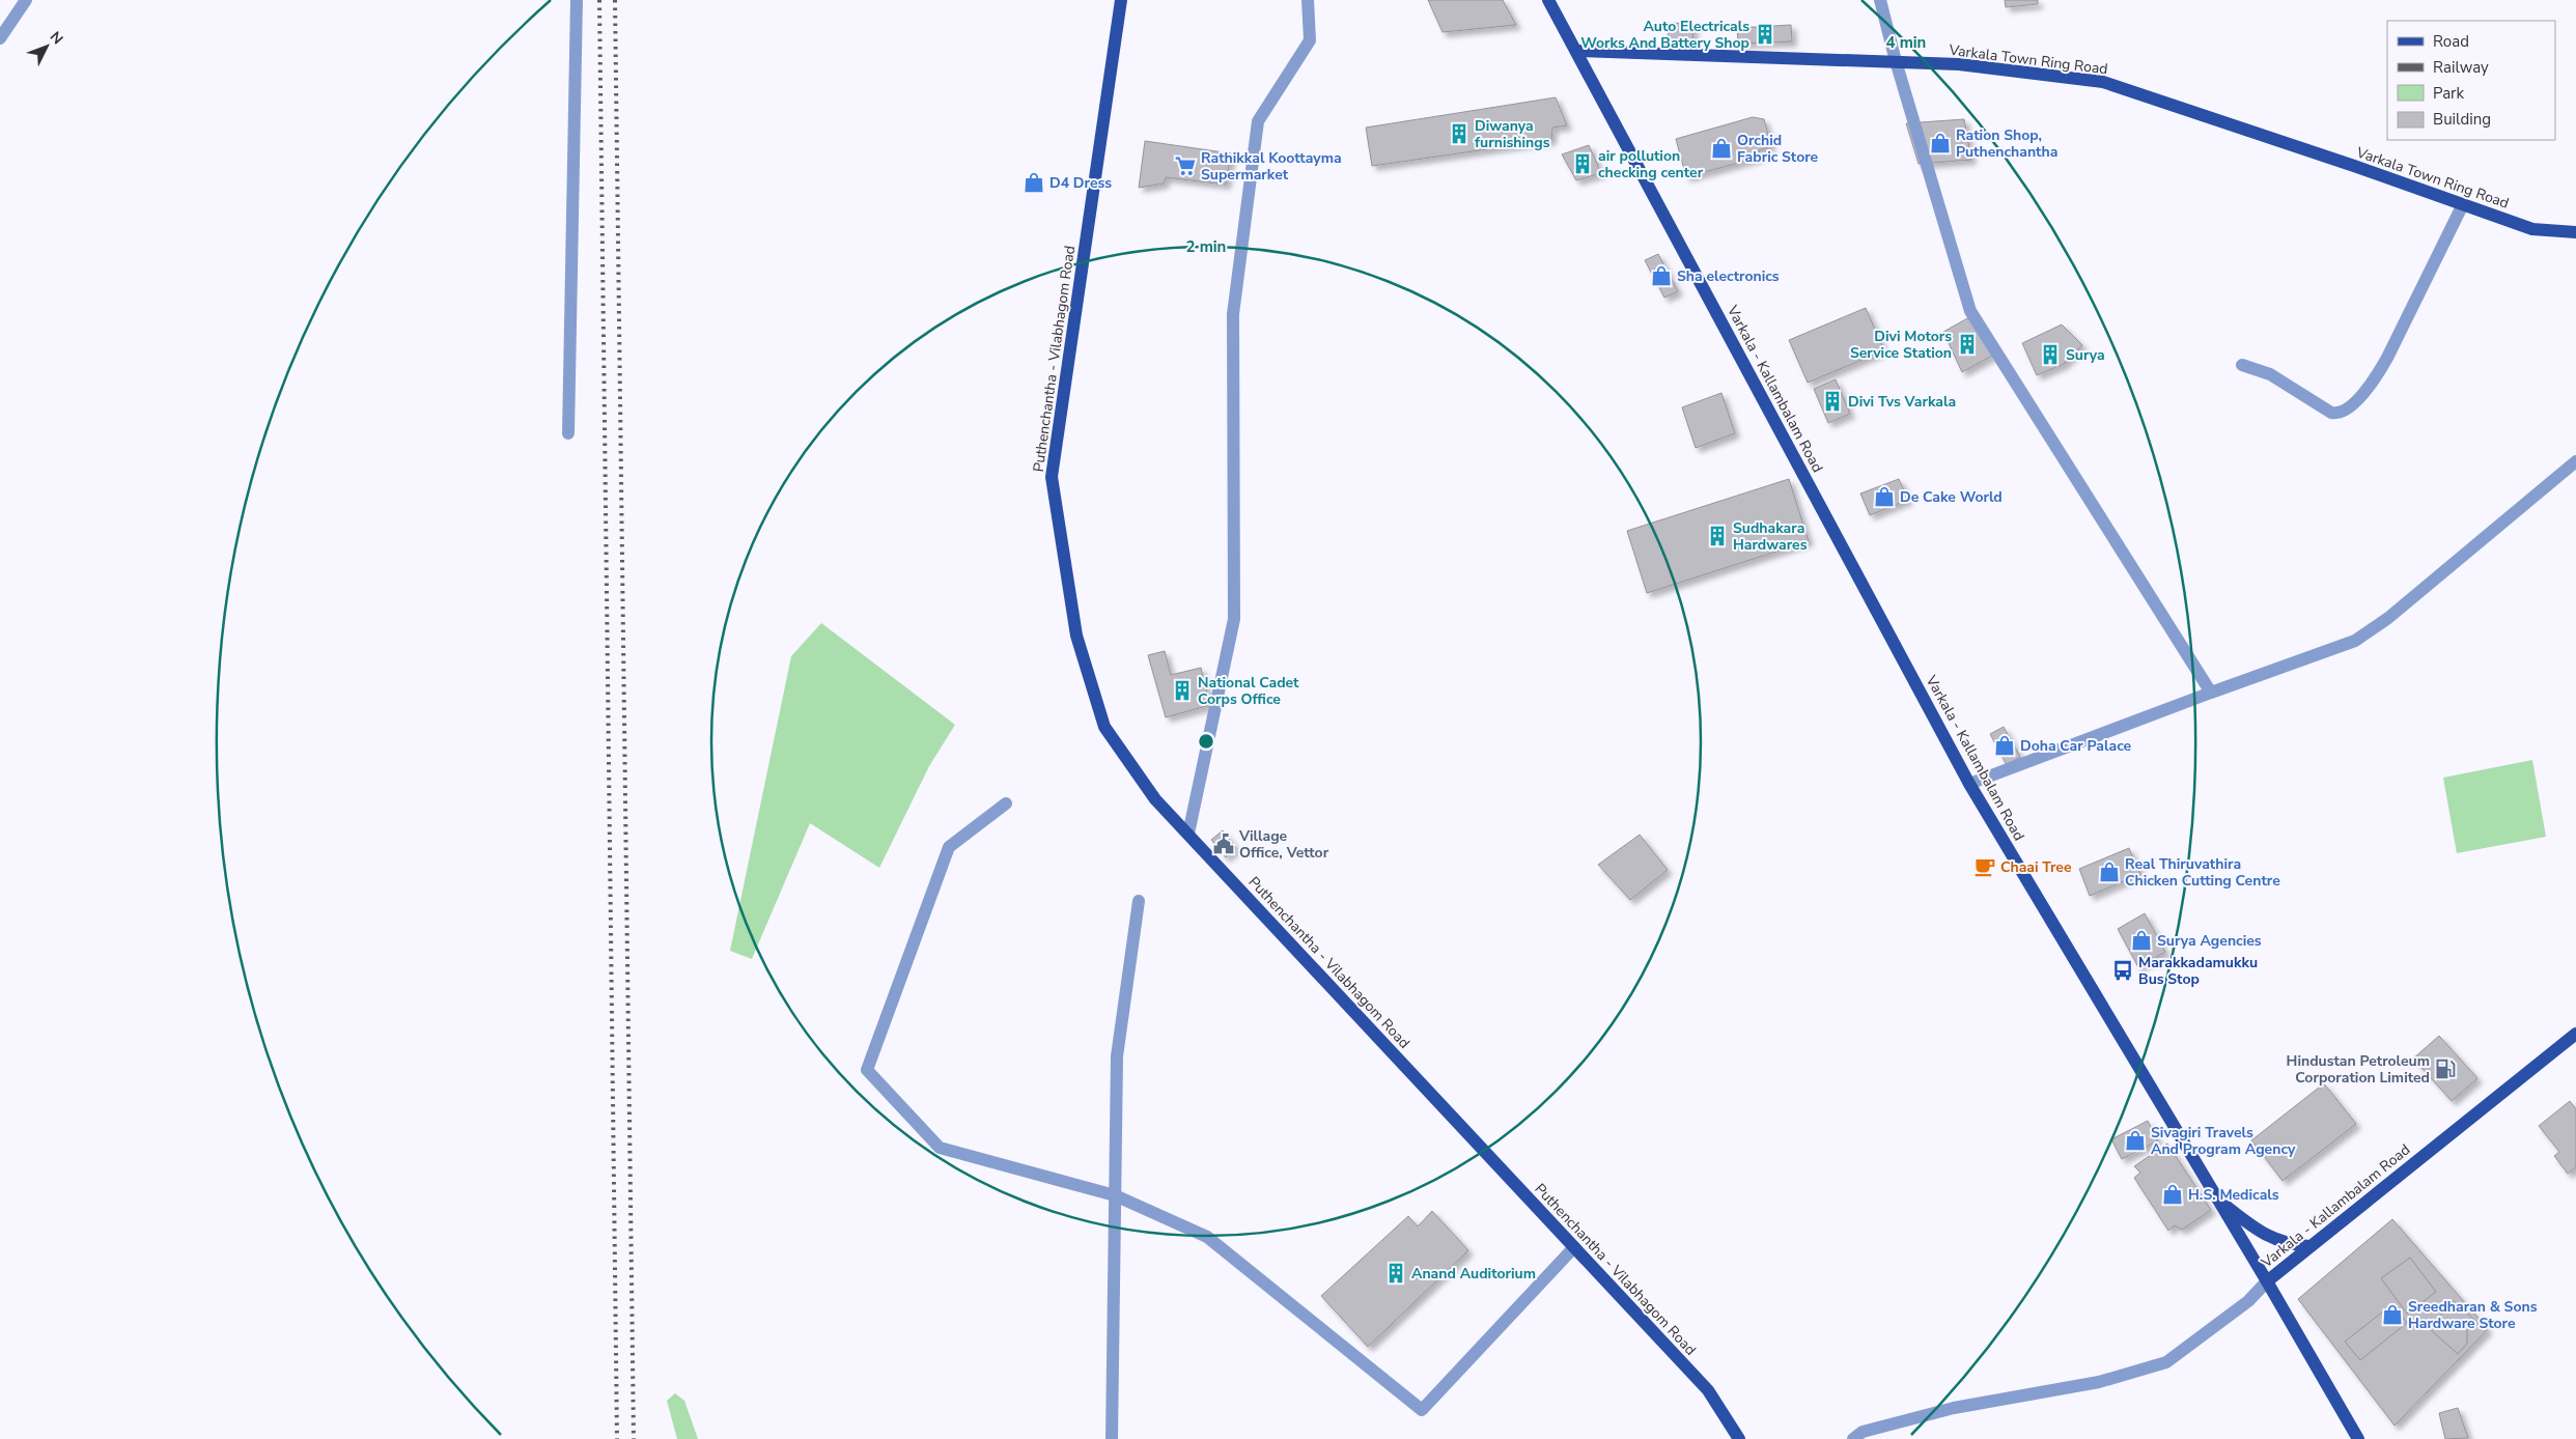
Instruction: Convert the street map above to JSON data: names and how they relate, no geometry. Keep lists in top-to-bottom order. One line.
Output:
{"streets":{"main road":["Varkala Town Ring Road","Puthenchantha - Vilabhagom Road","Varkala - Kallambalam Road"]},"crossings":[["Varkala Town Ring Road","Varkala - Kallambalam Road"]],"places":{"building":["Auto Electricals Works And Battery Shop","Diwanya furnishings","air pollution checking center","Divi Motors Service Station","Surya","Divi Tvs Varkala","Sudhakara Hardwares","National Cadet Corps Office","Anand Auditorium"],"shop":["Ration Shop, Puthenchantha","Orchid Fabric Store","D4 Dress","Sha electronics","De Cake World","Doha Car Palace","Real Thiruvathira Chicken Cutting Centre","Surya Agencies","Sivagiri Travels And Program Agency","H.S. Medicals","Sreedharan & Sons Hardware Store"],"supermarket":["Rathikkal Koottayma Supermarket"],"public building":["Village Office, Vettor"],"cafe":["Chaai Tree"],"bus stop":["Marakkadamukku Bus Stop"],"fuel station":["Hindustan Petroleum Corporation Limited"]},"legend":["Road","Railway","Park","Building"],"north":"top right","rings":["4 min","2 min"]}
